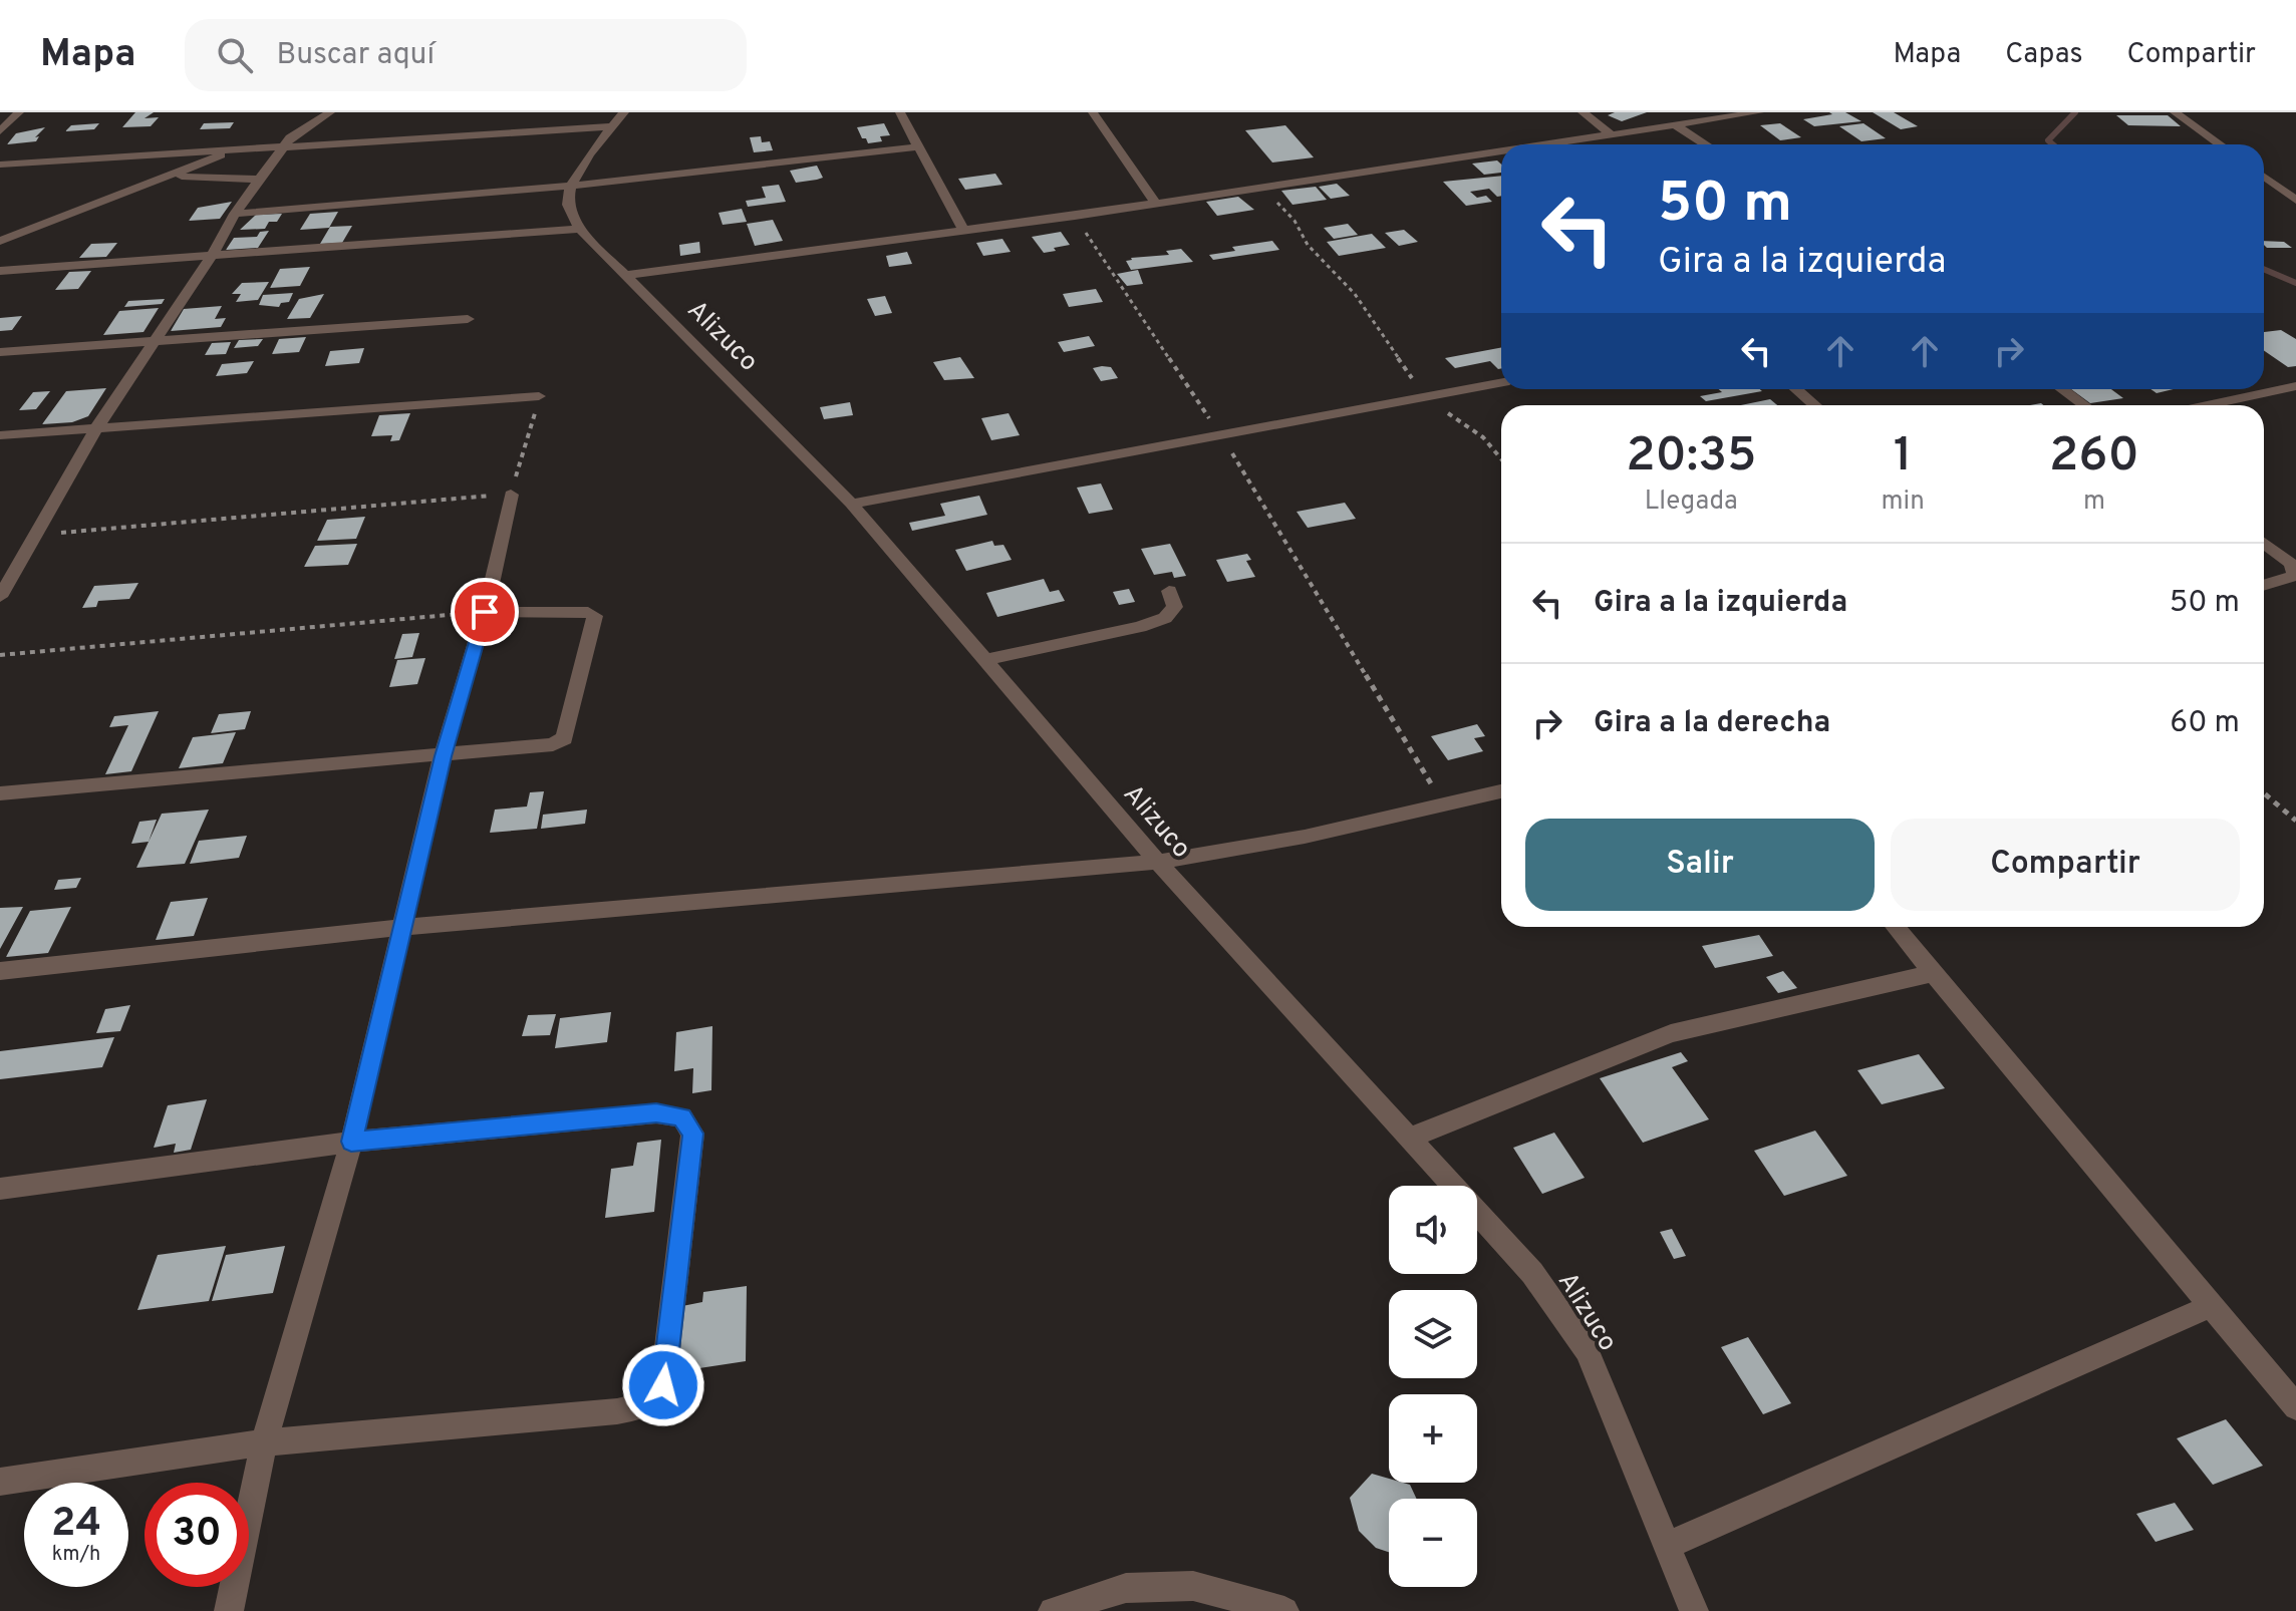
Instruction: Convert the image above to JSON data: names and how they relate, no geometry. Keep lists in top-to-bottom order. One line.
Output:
{"streets":{"street":["Alizuco"]},"page":{"header":"Mapa","search":"Buscar aquí","nav":["Mapa","Capas","Compartir"],"turn":["50 m","Gira a la izquierda"],"eta":["20:35","Llegada","1","min","260","m"],"list":[{"name":"Gira a la izquierda","value":"50 m"},{"name":"Gira a la derecha","value":"60 m"}],"buttons":["Salir","Compartir"],"map_buttons":["+","−"],"speed":"24 km/h","limit":"30"}}
